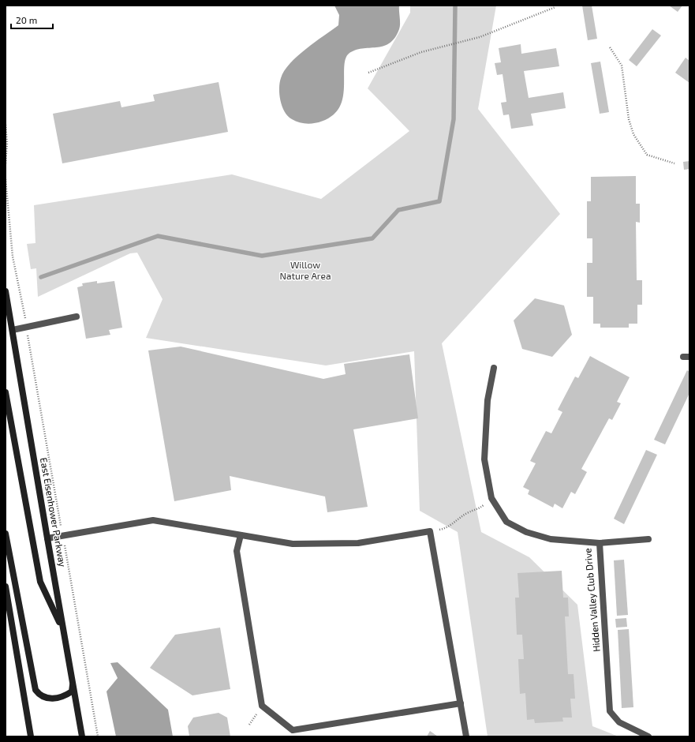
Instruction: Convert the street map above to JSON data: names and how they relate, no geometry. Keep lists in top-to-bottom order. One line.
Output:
{"streets":{"main road":["East Eisenhower Parkway"],"street":["Hidden Valley Club Drive"]},"parks":["Willow Nature Area"],"scale_bar":"20 m"}
